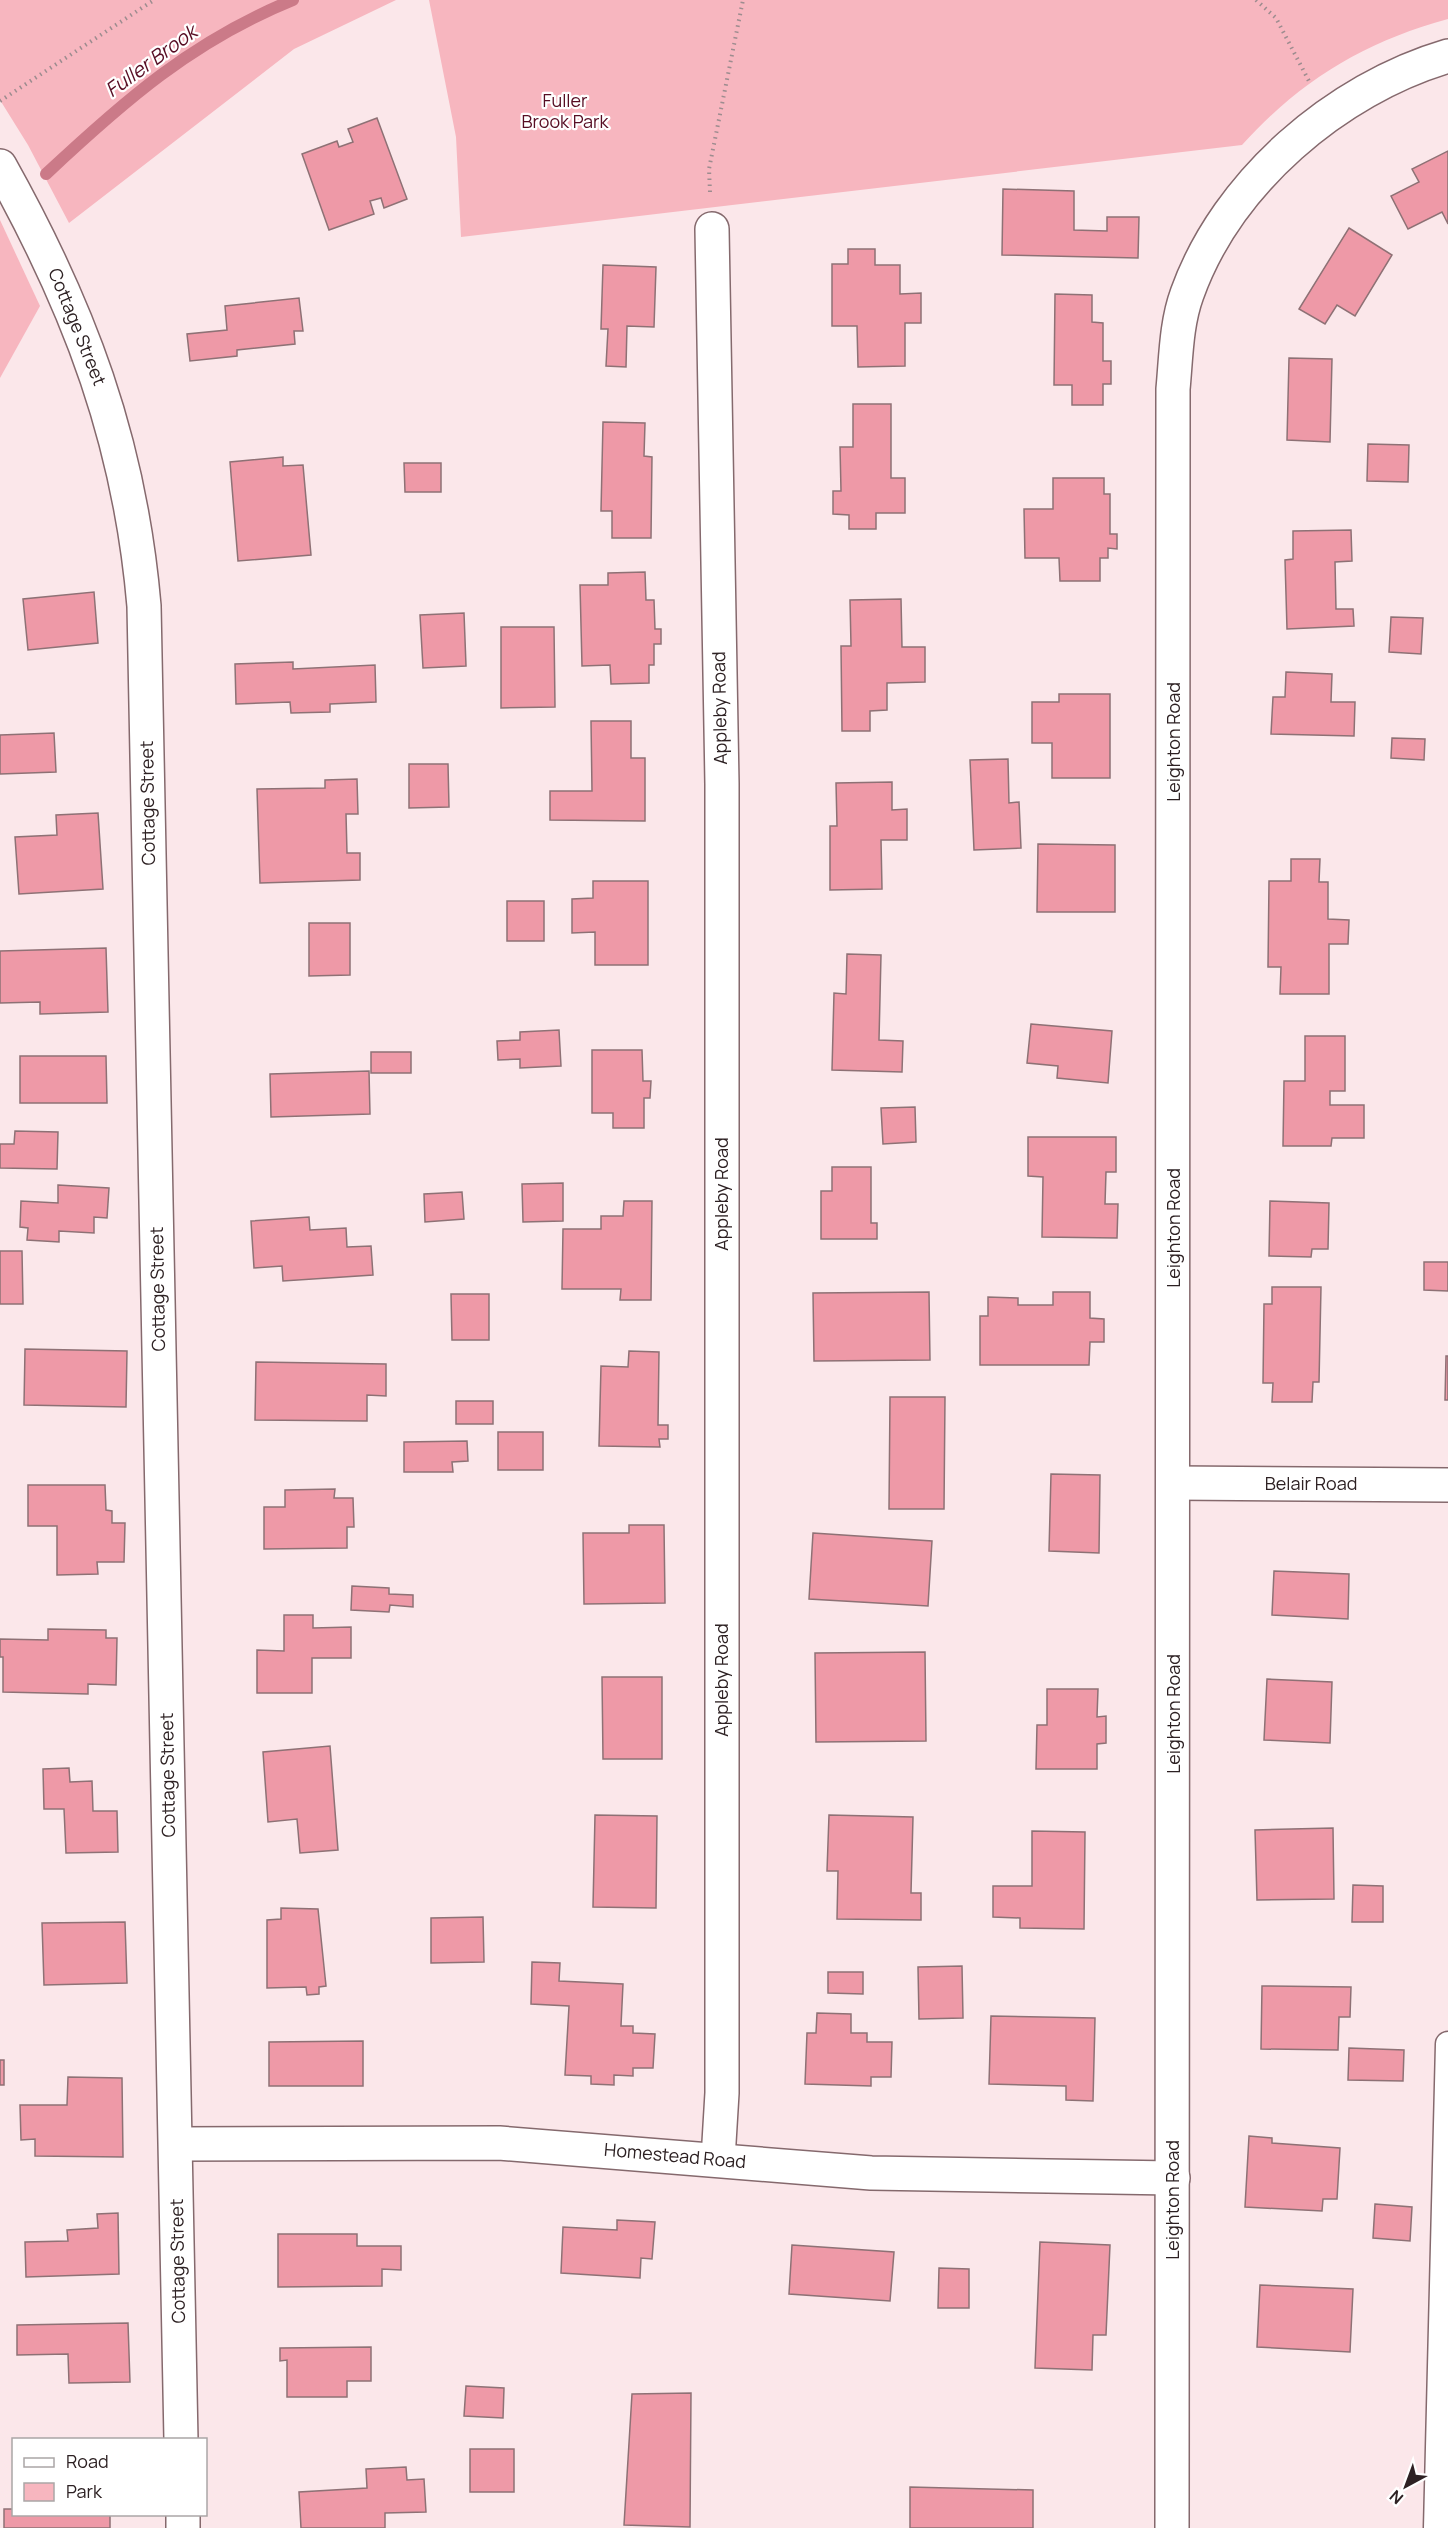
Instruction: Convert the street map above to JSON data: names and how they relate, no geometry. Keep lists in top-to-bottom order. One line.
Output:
{"streets":{"street":["Cottage Street","Appleby Road","Leighton Road","Belair Road","Homestead Road"]},"crossings":[["Cottage Street","Homestead Road"],["Appleby Road","Homestead Road"],["Leighton Road","Belair Road"],["Leighton Road","Homestead Road"]],"water":["Fuller Brook"],"parks":["Fuller Brook Park"],"legend":["Road","Park"],"north":"bottom left"}
